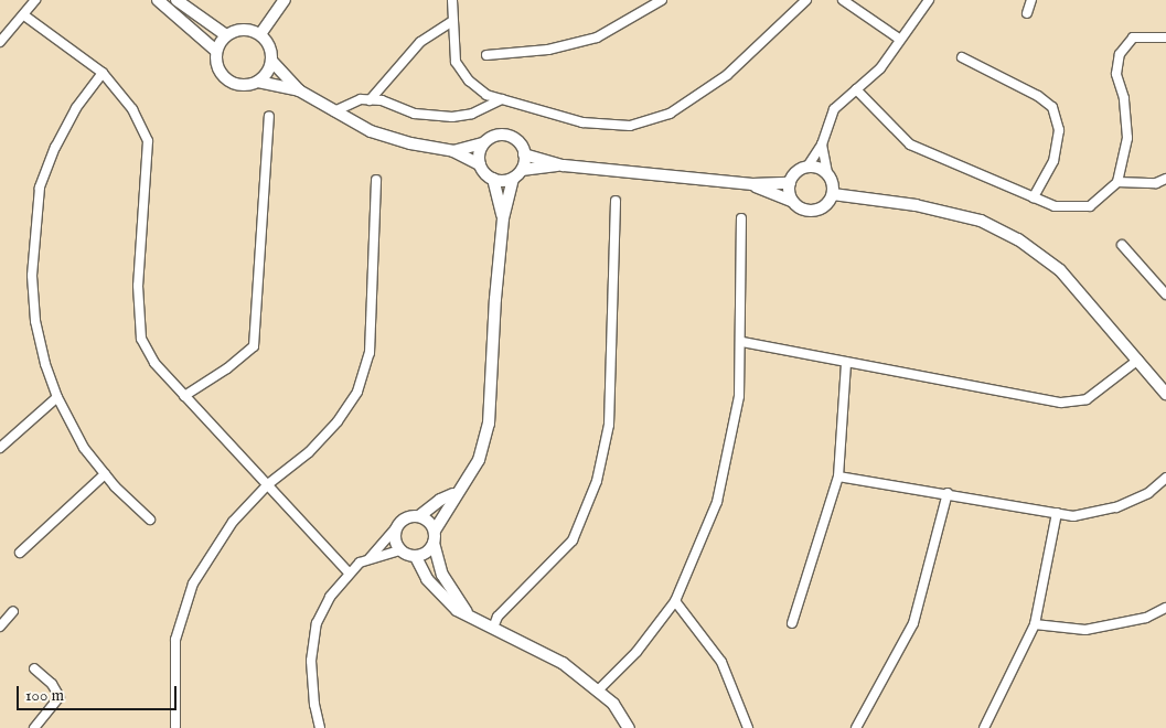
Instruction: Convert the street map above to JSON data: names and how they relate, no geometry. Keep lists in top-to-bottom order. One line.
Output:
{"scale_bar":"100 m"}
